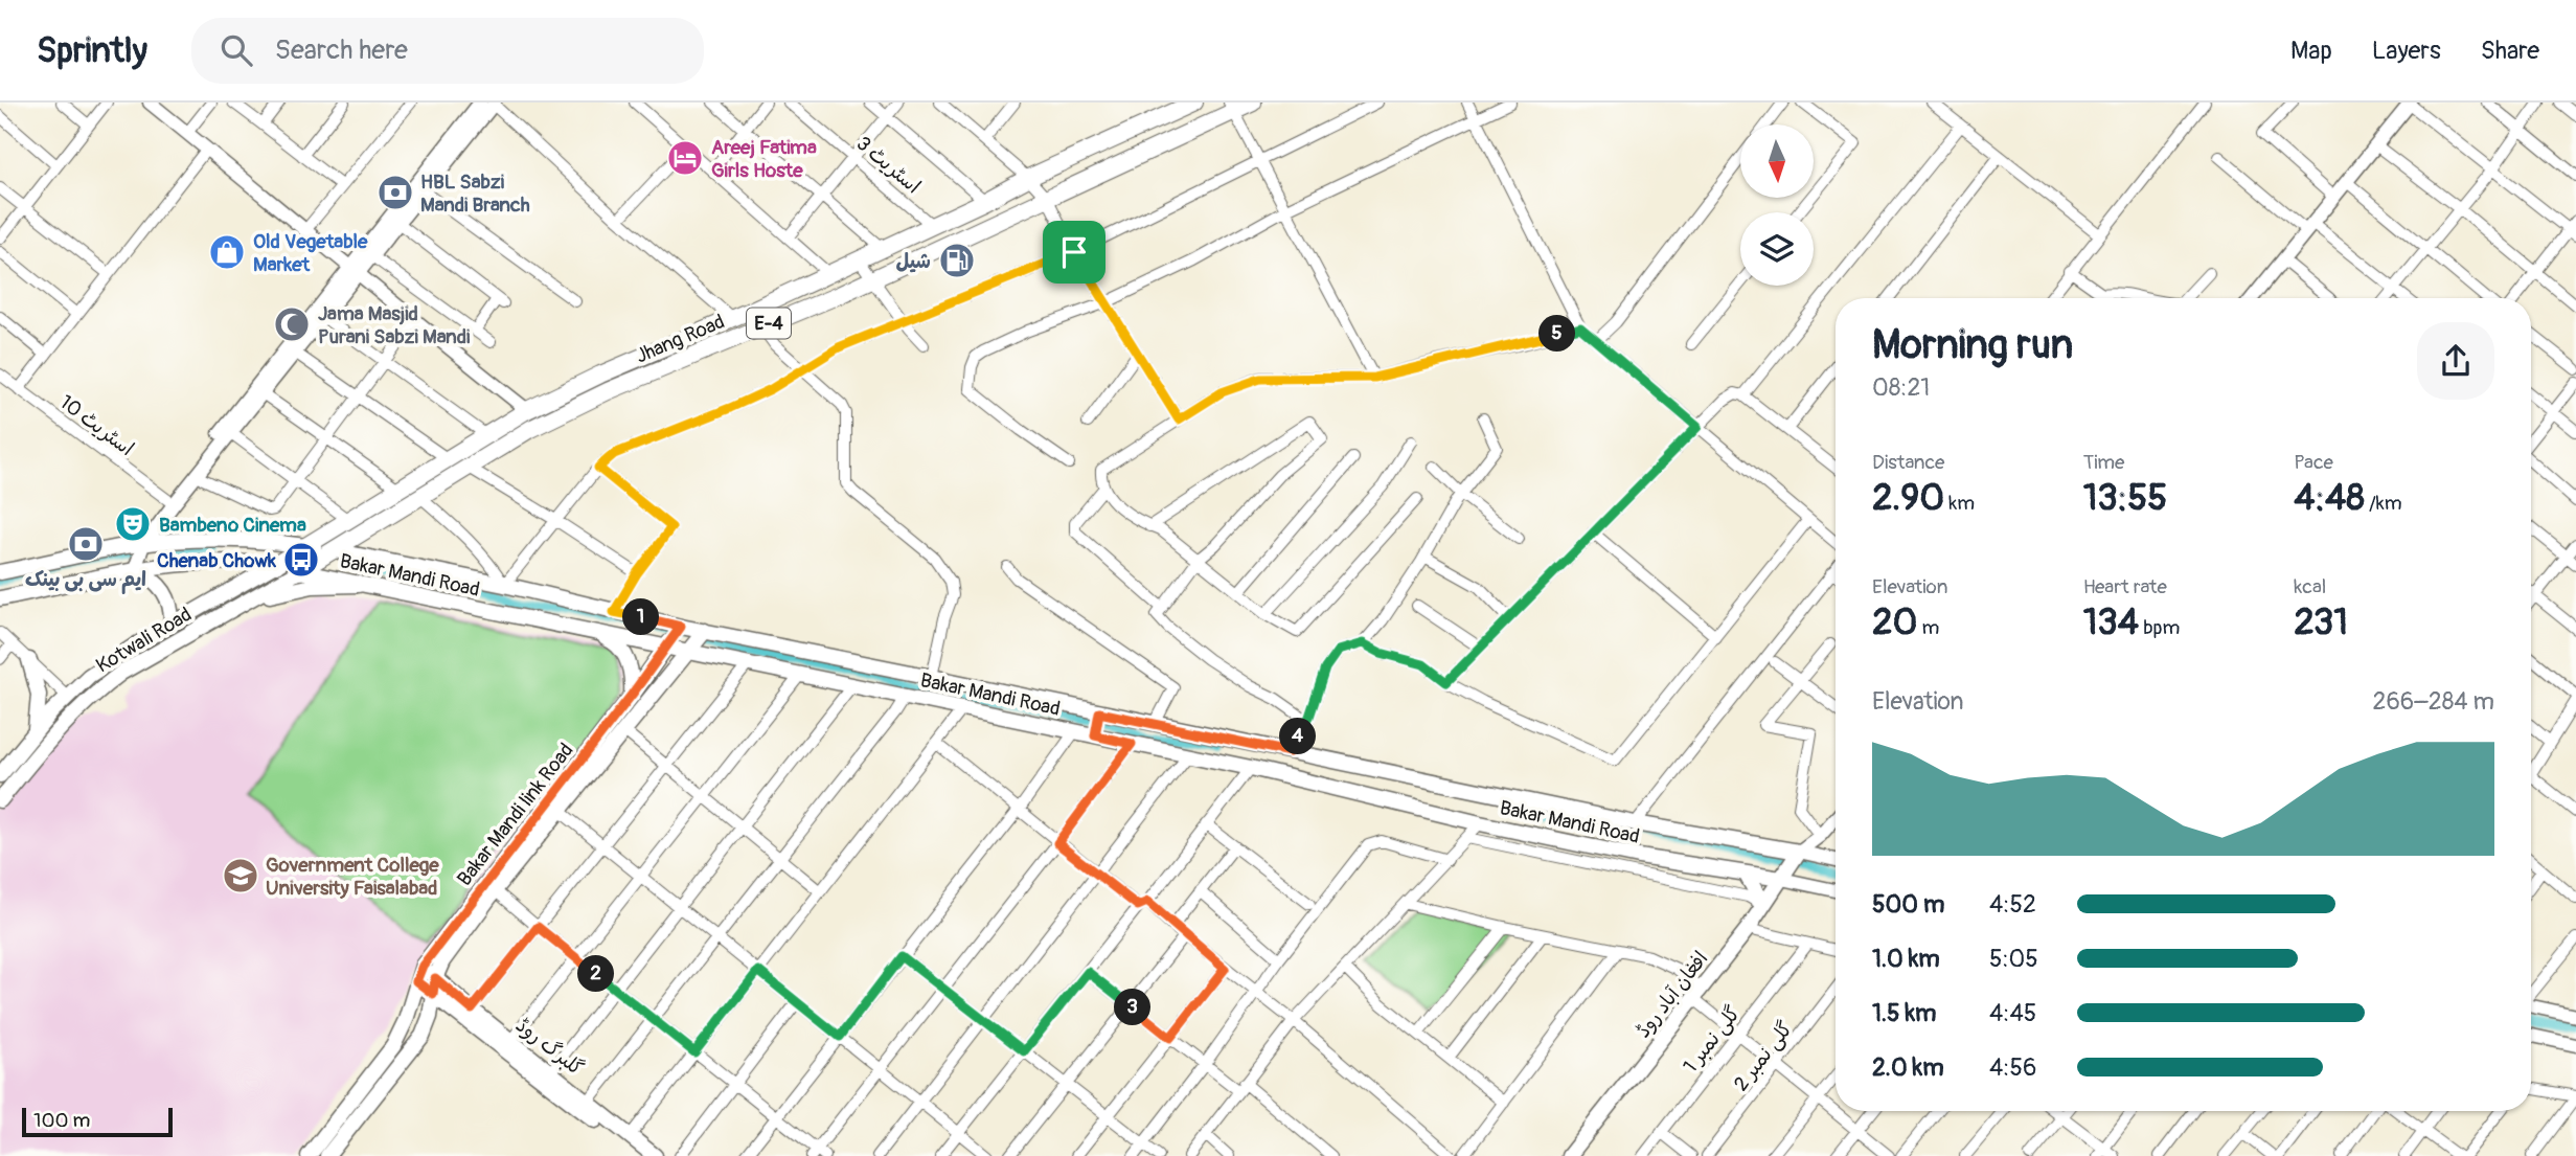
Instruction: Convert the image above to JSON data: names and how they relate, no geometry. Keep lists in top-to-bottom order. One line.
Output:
{"streets":{"highway":["E-4","Jhang Road"],"main road":["Bakar Mandi Road","Kotwali Road","Bakar Mandi link Road","افغان آباد روڈ","گلبرگ روڈ"],"street":["اسٹریٹ 3","اسٹریٹ 10","گلی نمبر 1","گلی نمبر 2"]},"crossings":[["اسٹریٹ 3","Jhang Road"],["Jhang Road","Bakar Mandi Road"],["Jhang Road","Kotwali Road"],["Bakar Mandi Road","Kotwali Road"],["Bakar Mandi Road","Bakar Mandi link Road"],["Bakar Mandi Road","افغان آباد روڈ"],["Bakar Mandi link Road","گلبرگ روڈ"]],"places":{"hotel":["Areej Fatima Girls Hoste"],"bank":["HBL Sabzi Mandi Branch","ایم سی بی بینک"],"shop":["Old Vegetable Market"],"fuel station":["شیل"],"mosque":["Jama Masjid Purani Sabzi Mandi"],"theatre":["Bambeno Cinema"],"bus stop":["Chenab Chowk"],"school or university":["Government College University Faisalabad"]},"scale_bar":"100 m","north":"bottom","page":{"header":"Sprintly","search":"Search here","nav":["Map","Layers","Share"],"heading":["Morning run","08:21"],"pins":["5","1","4","2","3"],"stats":[["Distance","2.90 km"],["Time","13:55"],["Pace","4:48 /km"],["Elevation","20 m"],["Heart rate","134 bpm"],["kcal","231"]],"chart":["Elevation","266–284 m"],"list":[{"name":"500 m","note":"4:52"},{"name":"1.0 km","note":"5:05"},{"name":"1.5 km","note":"4:45"},{"name":"2.0 km","note":"4:56"}],"scale":"100 m"}}
